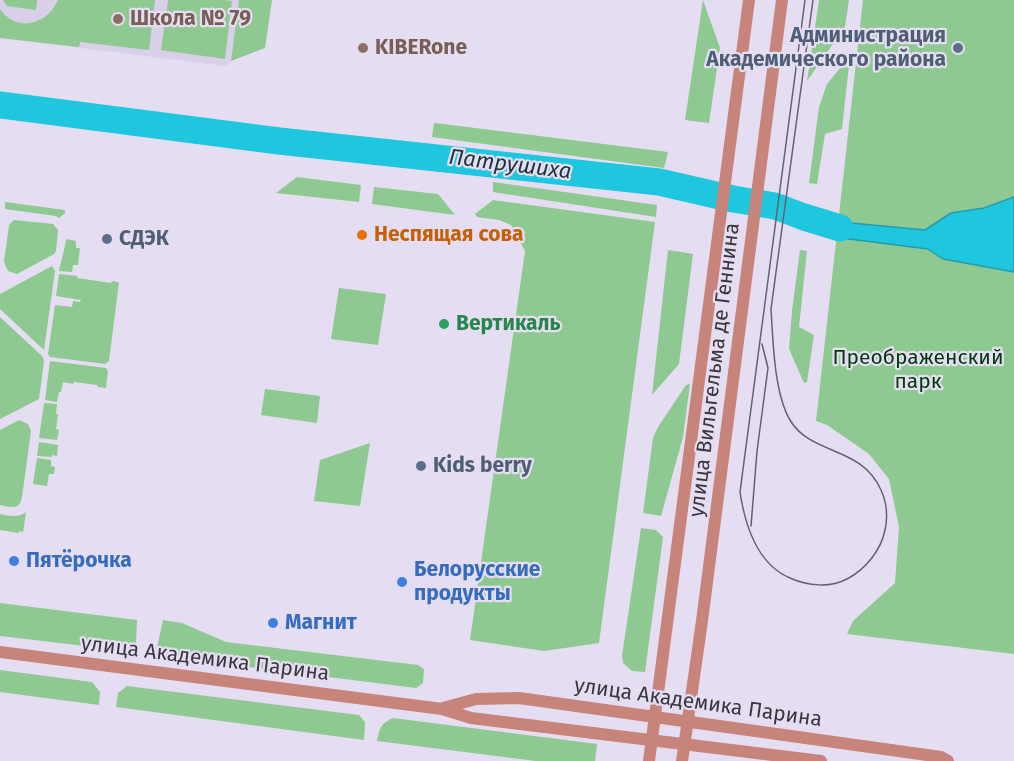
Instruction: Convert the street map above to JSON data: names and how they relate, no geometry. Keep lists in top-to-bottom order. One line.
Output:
{"streets":{"street":["улица Вильгельма де Геннина","улица Академика Парина"]},"crossings":[["улица Вильгельма де Геннина","улица Академика Парина"]],"water":["Патрушиха"],"parks":["Преображенский парк"],"places":["Школа № 79","KIBERone","Администрация Академического района","Неспящая сова","СДЭК","Вертикаль","Kids berry","Пятёрочка","Белорусские продукты","Магнит"]}
